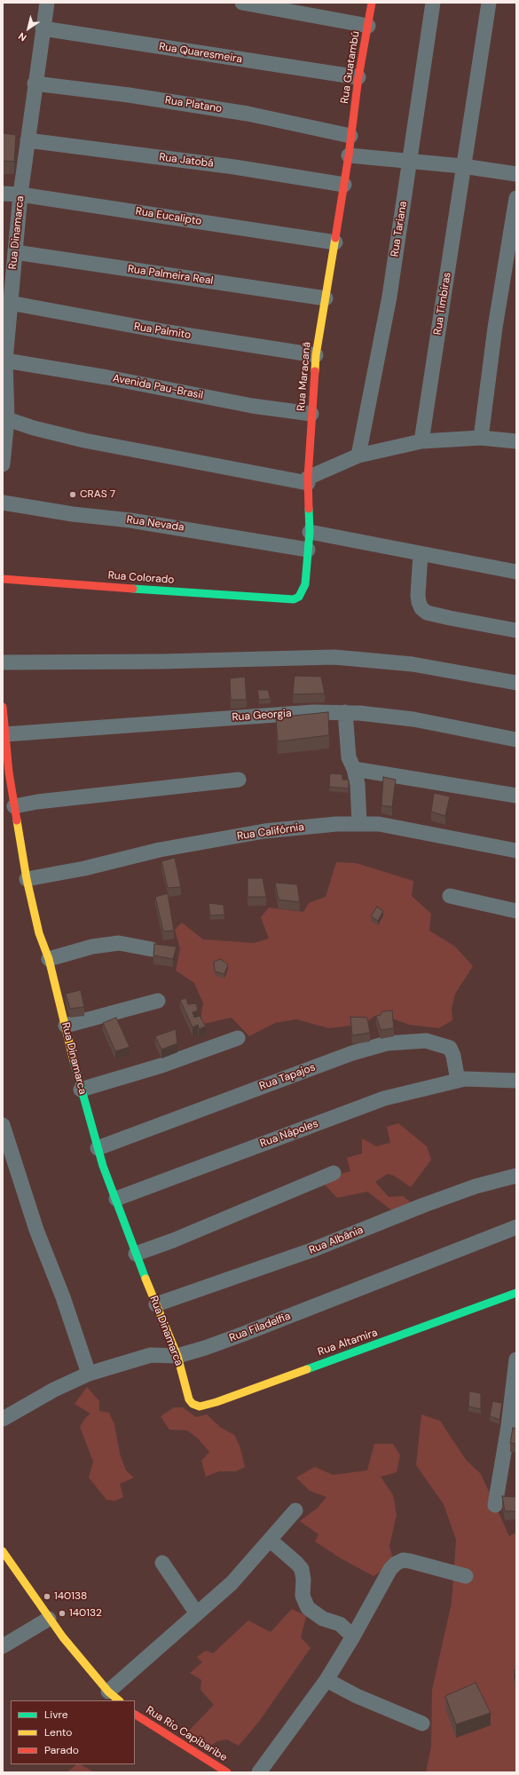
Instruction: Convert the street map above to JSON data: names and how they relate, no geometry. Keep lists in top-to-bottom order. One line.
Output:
{"streets":{"street":["Rua Quaresmeira","Rua Guatambú","Rua Platano","Rua Jatobá","Rua Eucalipto","Rua Tariana","Rua Dinamarca","Rua Palmeira Real","Rua Timbiras","Rua Palmito","Rua Maracanã","Avenida Pau-Brasil","Rua Nevada","Rua Colorado","Rua Georgia","Rua Califórnia","Rua Tapajos","Rua Nápoles","Rua Albânia","Rua Filadelfia","Rua Altamira","Rua Rio Capibaribe"]},"crossings":[["Rua Quaresmeira","Rua Guatambú"],["Rua Quaresmeira","Rua Dinamarca"],["Rua Guatambú","Rua Platano"],["Rua Guatambú","Rua Maracanã"],["Rua Platano","Rua Dinamarca"],["Rua Platano","Rua Maracanã"],["Rua Jatobá","Rua Dinamarca"],["Rua Jatobá","Rua Maracanã"],["Rua Eucalipto","Rua Dinamarca"],["Rua Eucalipto","Rua Maracanã"],["Rua Dinamarca","Rua Palmeira Real"],["Rua Dinamarca","Rua Palmito"],["Rua Dinamarca","Avenida Pau-Brasil"],["Rua Dinamarca","Rua Georgia"],["Rua Dinamarca","Rua Califórnia"],["Rua Dinamarca","Rua Tapajos"],["Rua Dinamarca","Rua Nápoles"],["Rua Dinamarca","Rua Albânia"],["Rua Dinamarca","Rua Filadelfia"],["Rua Dinamarca","Rua Altamira"],["Rua Palmeira Real","Rua Maracanã"],["Rua Palmito","Rua Maracanã"],["Rua Maracanã","Avenida Pau-Brasil"],["Rua Maracanã","Rua Nevada"],["Rua Maracanã","Rua Colorado"],["Rua Tapajos","Rua Nápoles"]],"places":["CRAS 7","140138","140132"],"legend":["Livre","Lento","Parado"],"north":"bottom left"}
